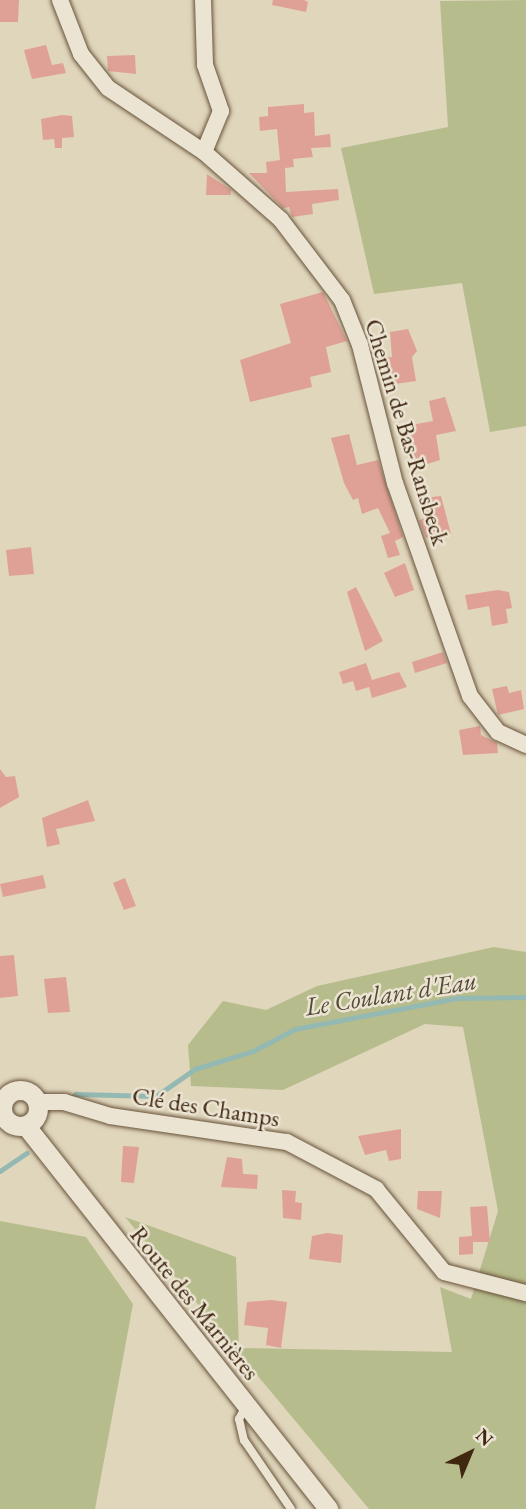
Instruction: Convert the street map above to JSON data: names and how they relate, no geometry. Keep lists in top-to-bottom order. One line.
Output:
{"streets":{"street":["Chemin de Bas-Ransbeck","Clé des Champs","Route des Marnières"]},"crossings":[["Clé des Champs","Route des Marnières"]],"water":["Le Coulant d'Eau"],"north":"top right"}
